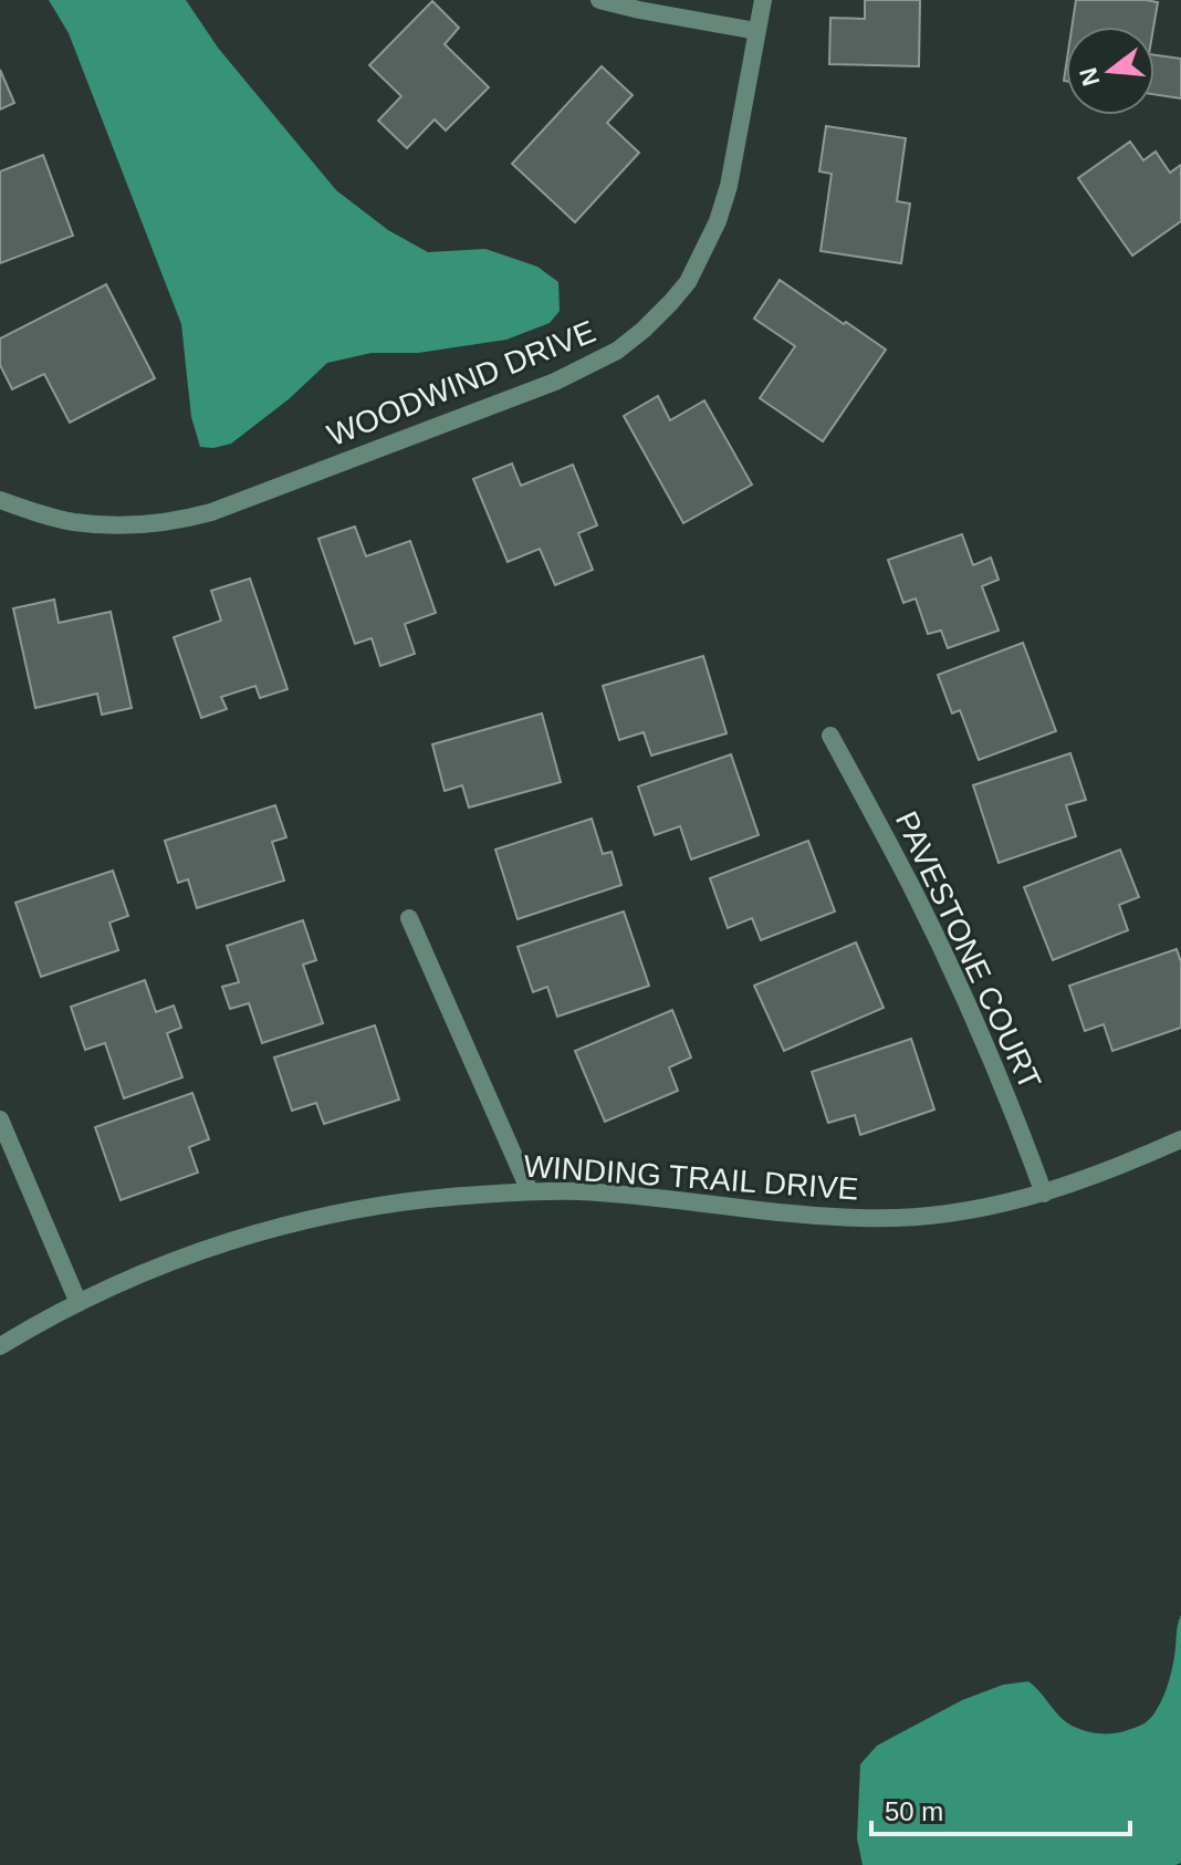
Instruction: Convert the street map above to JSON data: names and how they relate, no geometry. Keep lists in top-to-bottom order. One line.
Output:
{"streets":{"street":["WOODWIND DRIVE","PAVESTONE COURT","WINDING TRAIL DRIVE"]},"crossings":[["PAVESTONE COURT","WINDING TRAIL DRIVE"]],"scale_bar":"50 m","north":"left"}
